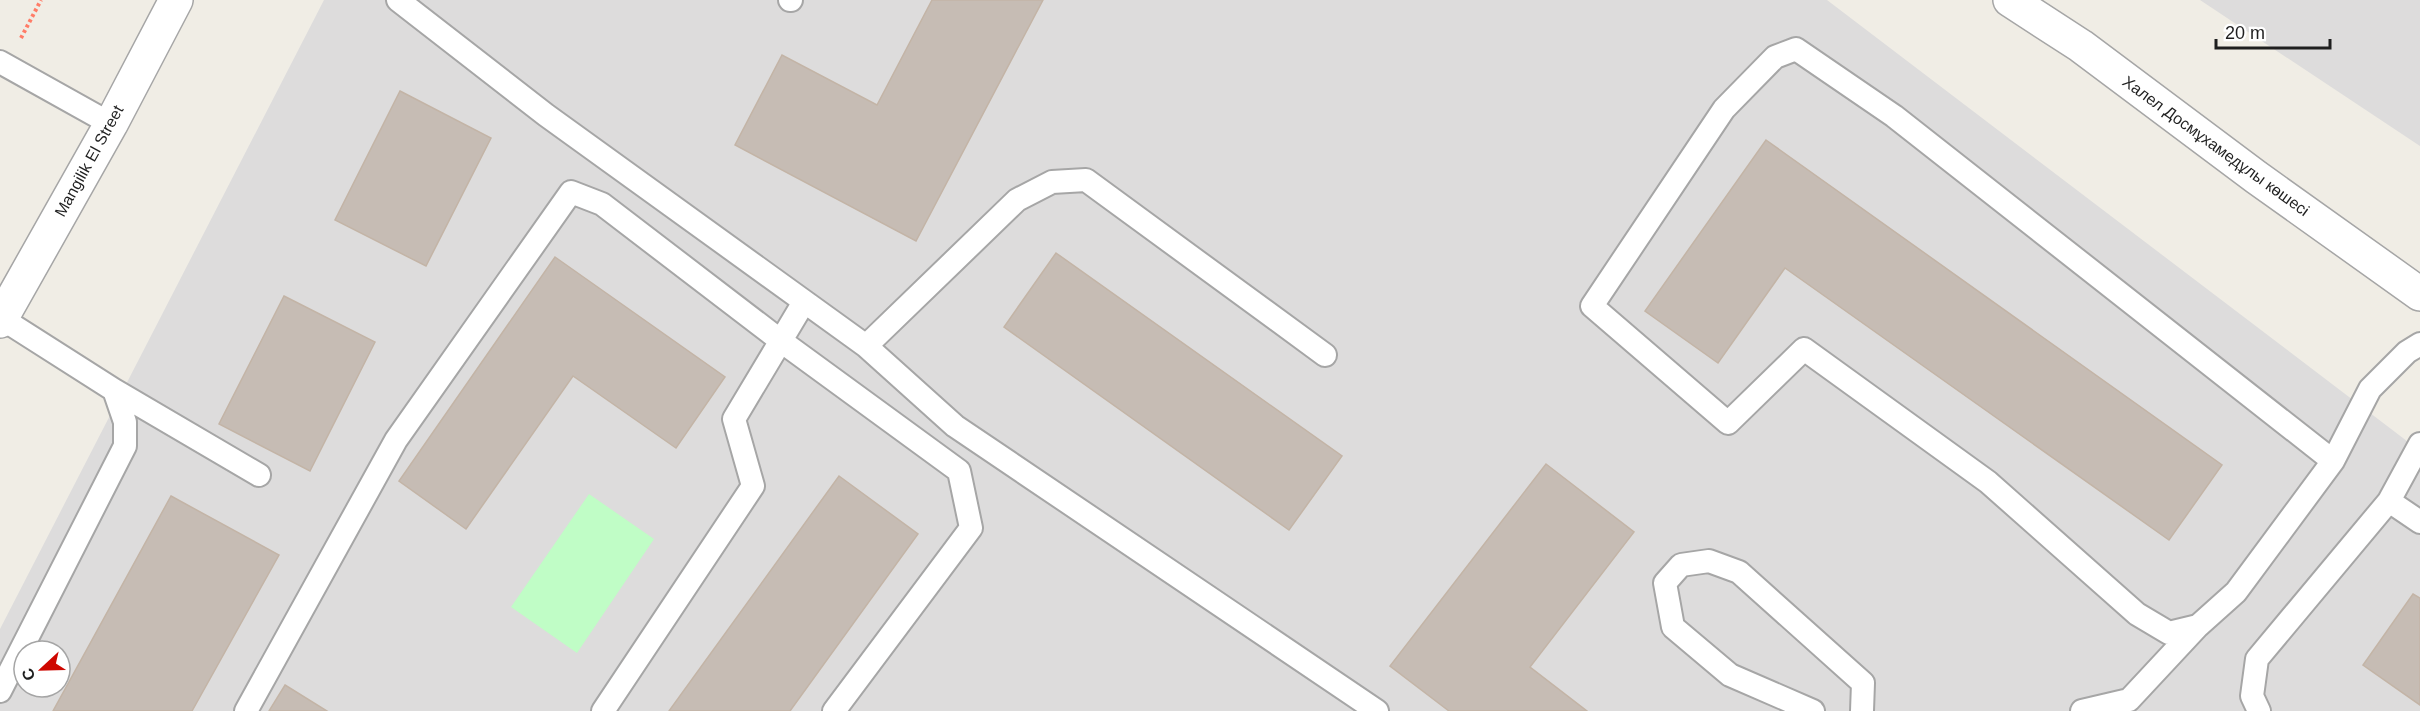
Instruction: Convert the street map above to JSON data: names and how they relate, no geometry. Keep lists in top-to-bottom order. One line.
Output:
{"streets":{"street":["Халел Досмұхамедұлы көшесі","Mangilik El Street"]},"scale_bar":"20 m","north":"left"}
